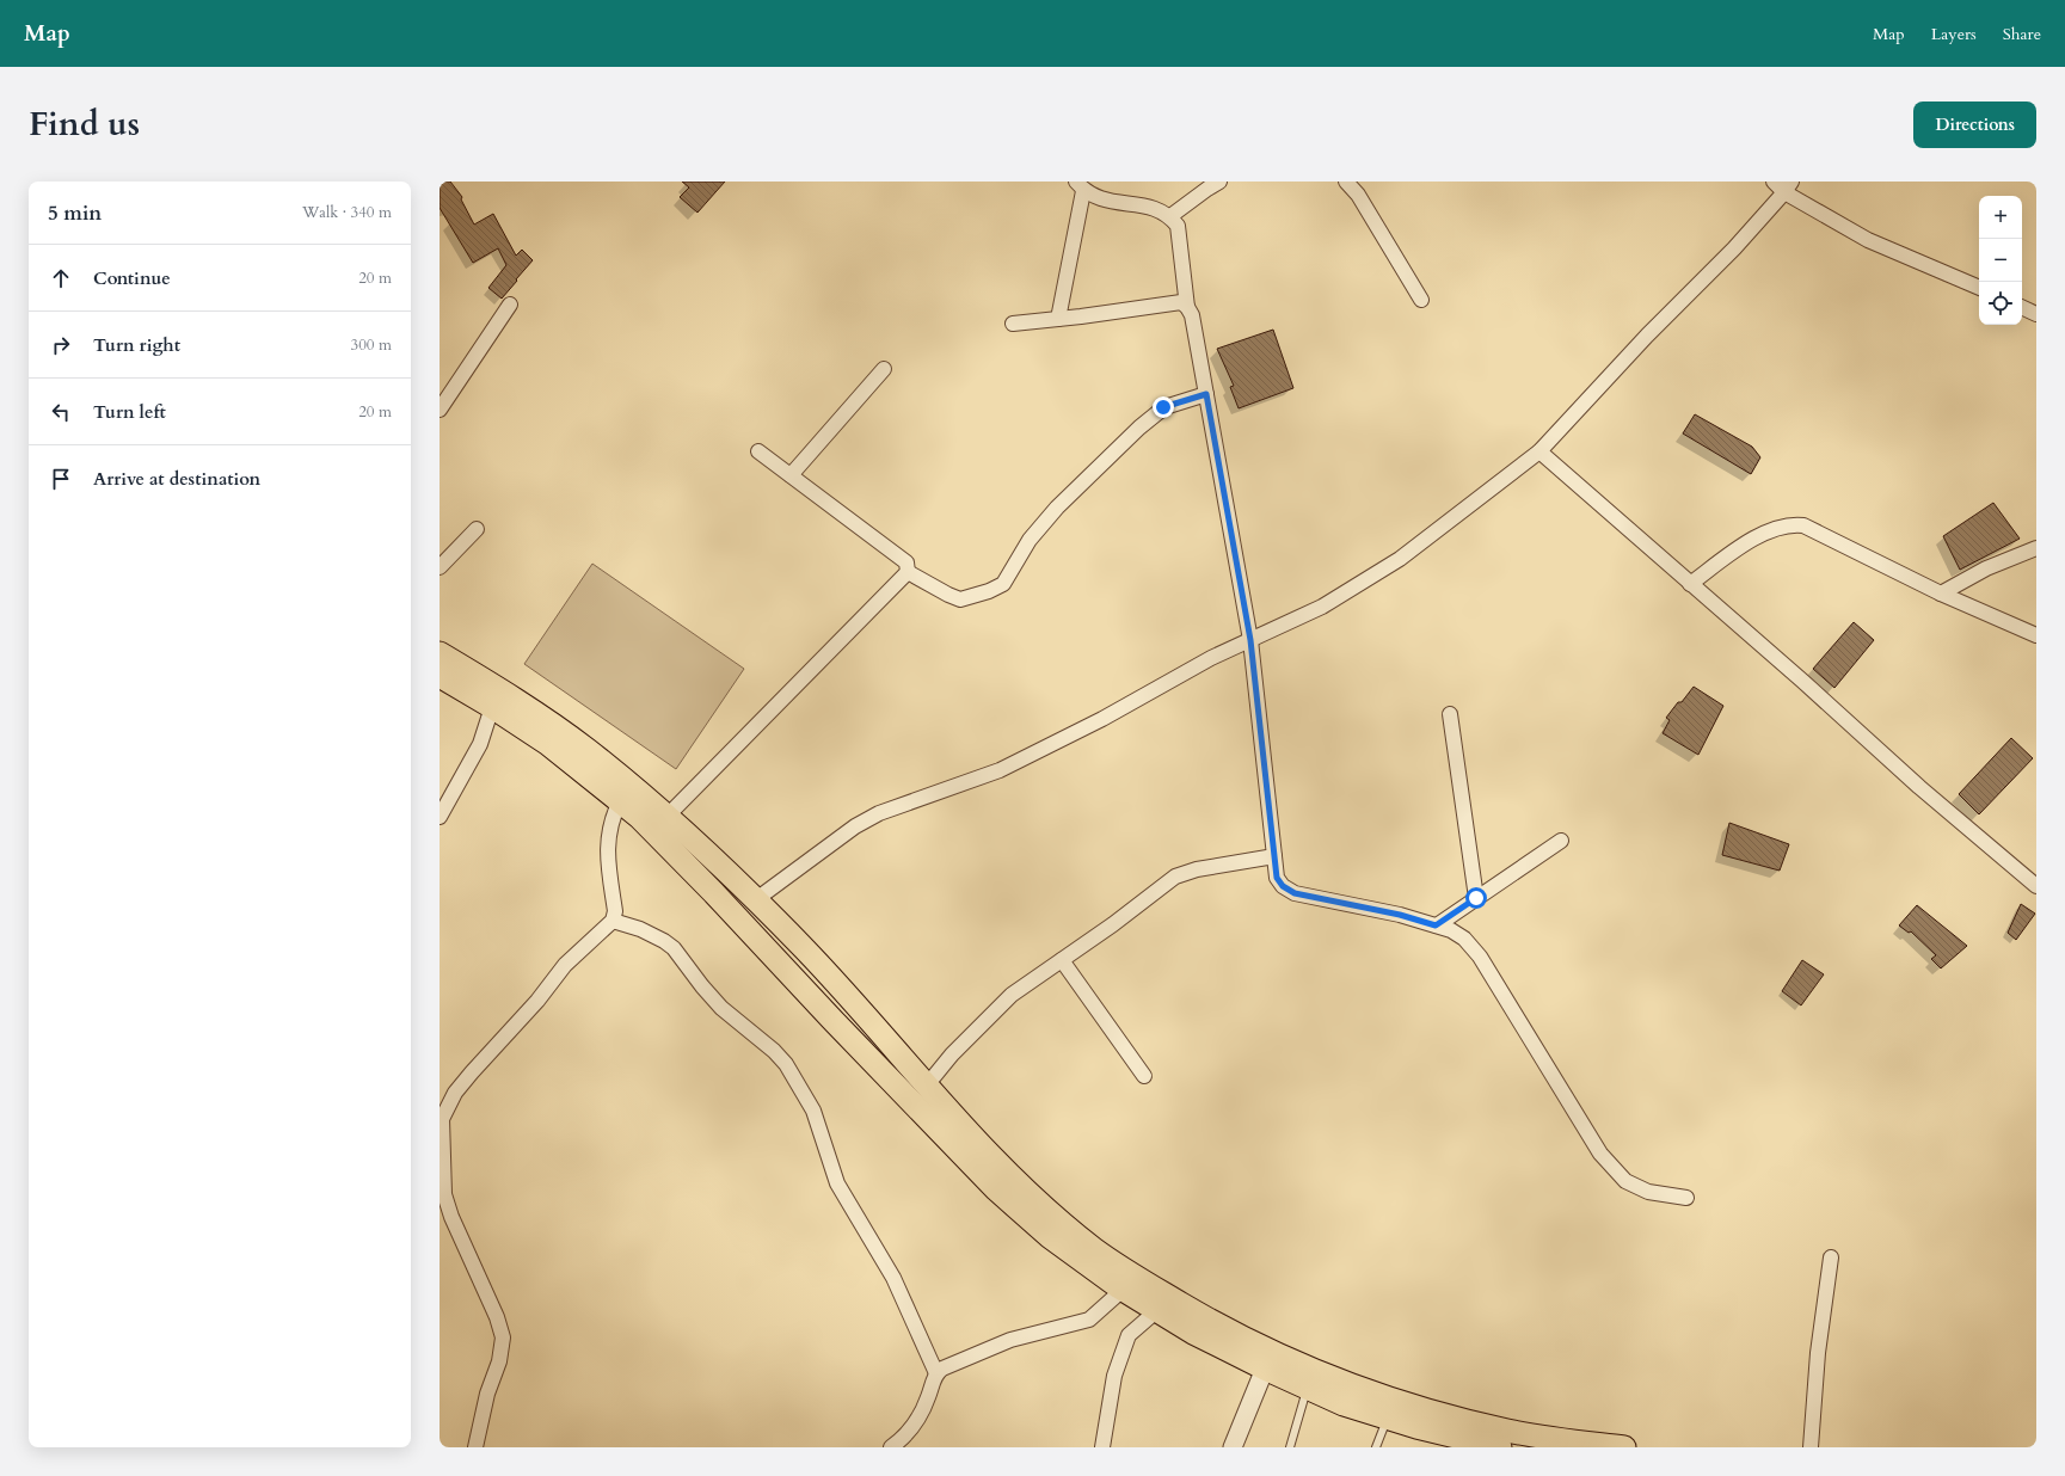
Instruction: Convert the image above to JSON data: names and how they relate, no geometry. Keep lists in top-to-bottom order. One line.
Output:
{"page":{"header":"Map","nav":["Map","Layers","Share"],"title":"Find us","buttons":"Directions","heading":["5 min","Walk · 340 m"],"map_buttons":["+","−"],"list":[["Continue","20 m"],["Turn right","300 m"],["Turn left","20 m"],"Arrive at destination"]}}
